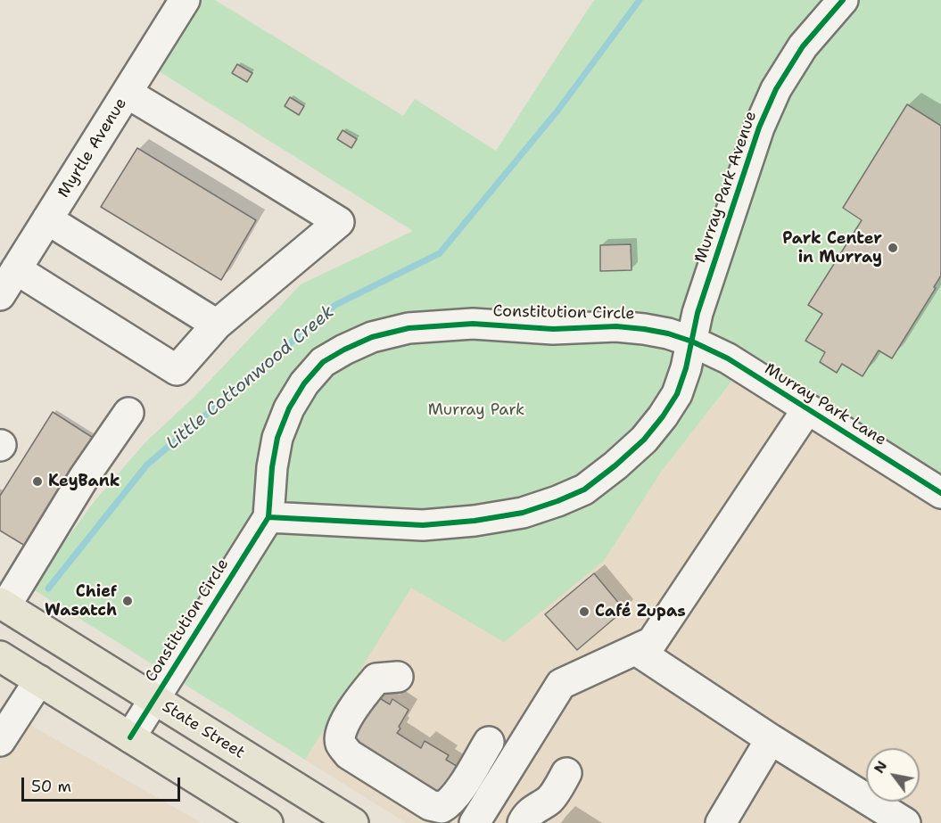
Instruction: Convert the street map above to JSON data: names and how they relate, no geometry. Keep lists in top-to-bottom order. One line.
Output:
{"streets":{"main road":["State Street"],"street":["Myrtle Avenue","Murray Park Avenue","Constitution Circle","Murray Park Lane"]},"crossings":[["Murray Park Avenue","Constitution Circle"],["Murray Park Avenue","Murray Park Lane"],["Constitution Circle","Murray Park Lane"],["Constitution Circle","State Street"]],"water":["Little Cottonwood Creek"],"parks":["Murray Park"],"places":["Park Center in Murray","KeyBank","Chief Wasatch","Café Zupas"],"scale_bar":"50 m","north":"top left"}
